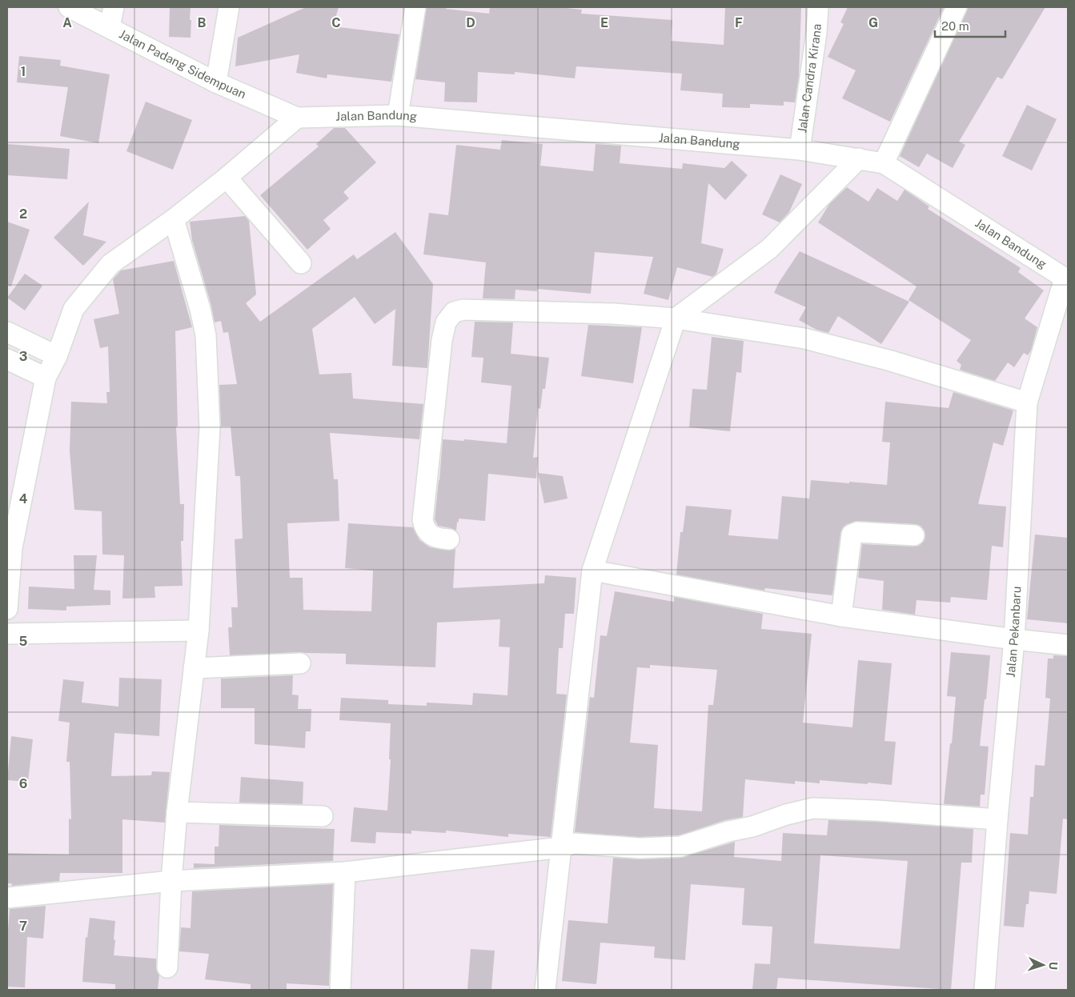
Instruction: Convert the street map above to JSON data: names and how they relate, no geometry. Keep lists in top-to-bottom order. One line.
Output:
{"streets":{"street":["Jalan Padang Sidempuan","Jalan Candra Kirana","Jalan Bandung","Jalan Pekanbaru"]},"crossings":[["Jalan Padang Sidempuan","Jalan Bandung"],["Jalan Candra Kirana","Jalan Bandung"],["Jalan Bandung","Jalan Pekanbaru"]],"scale_bar":"20 m","north":"right","grid":{"columns":["A","B","C","D","E","F","G"],"rows":["1","2","3","4","5","6","7"]}}
